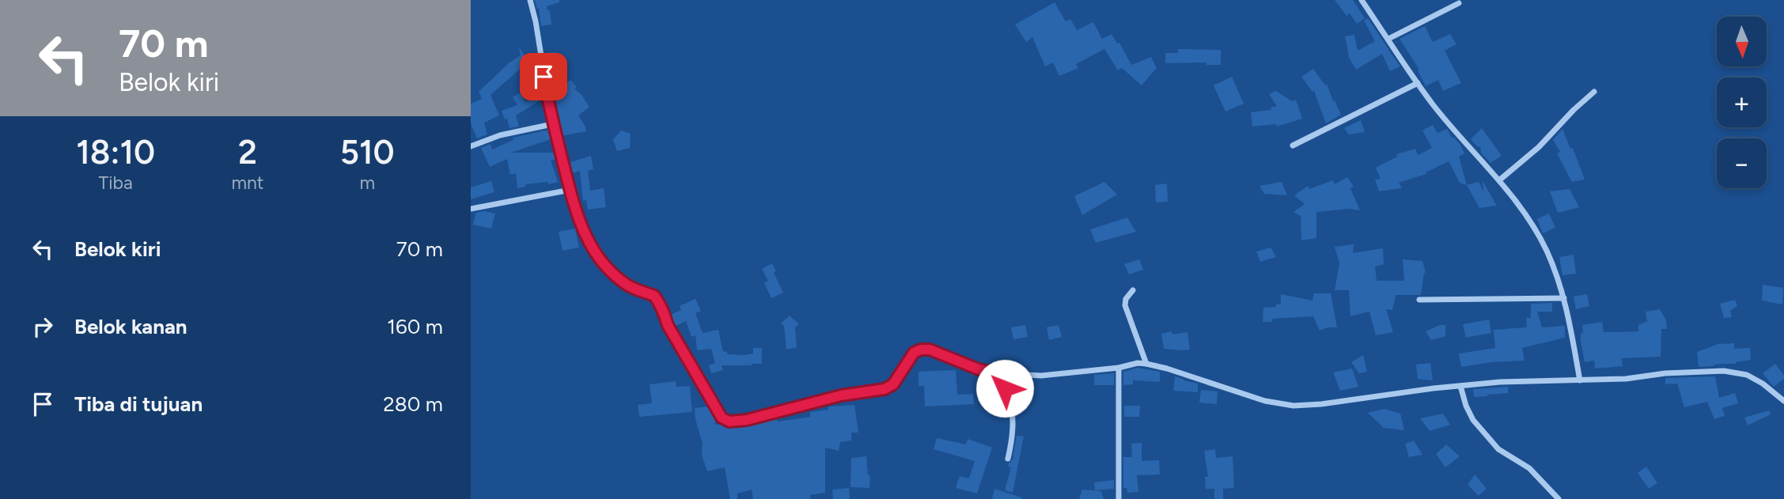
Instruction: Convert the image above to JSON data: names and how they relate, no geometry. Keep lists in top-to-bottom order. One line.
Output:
{"north":"bottom","page":{"turn":["70 m","Belok kiri"],"map_buttons":["+","−"],"eta":["18:10","Tiba","2","mnt","510","m"],"list":[{"name":"Belok kiri","value":"70 m"},{"name":"Belok kanan","value":"160 m"},{"name":"Tiba di tujuan","value":"280 m"}]}}
